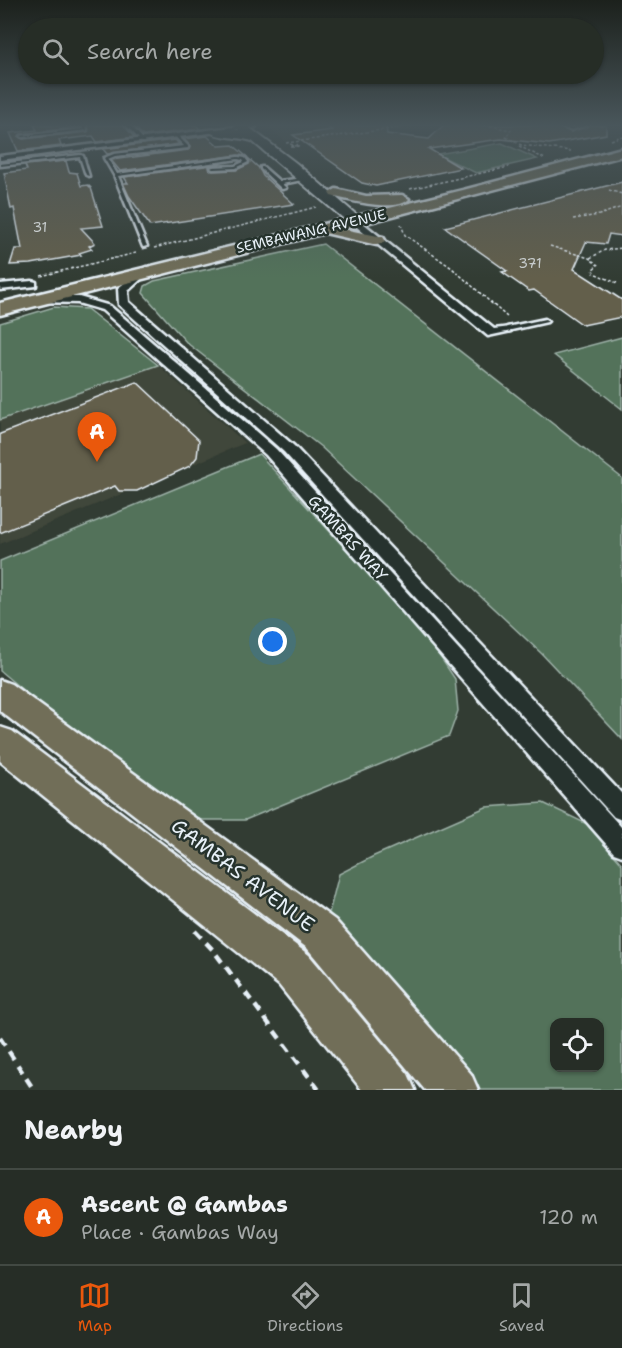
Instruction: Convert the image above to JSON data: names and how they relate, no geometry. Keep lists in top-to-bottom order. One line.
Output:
{"streets":{"main road":["SEMBAWANG AVENUE","GAMBAS AVENUE"],"street":["GAMBAS WAY"]},"crossings":[["SEMBAWANG AVENUE","GAMBAS WAY"]],"house_numbers":["31","371"],"page":{"search":"Search here","pins":"A","heading":"Nearby","list":[{"mark":"A","name":"Ascent @ Gambas","note":"Place · Gambas Way","value":"120 m"}],"nav":["Map","Directions","Saved"]}}
